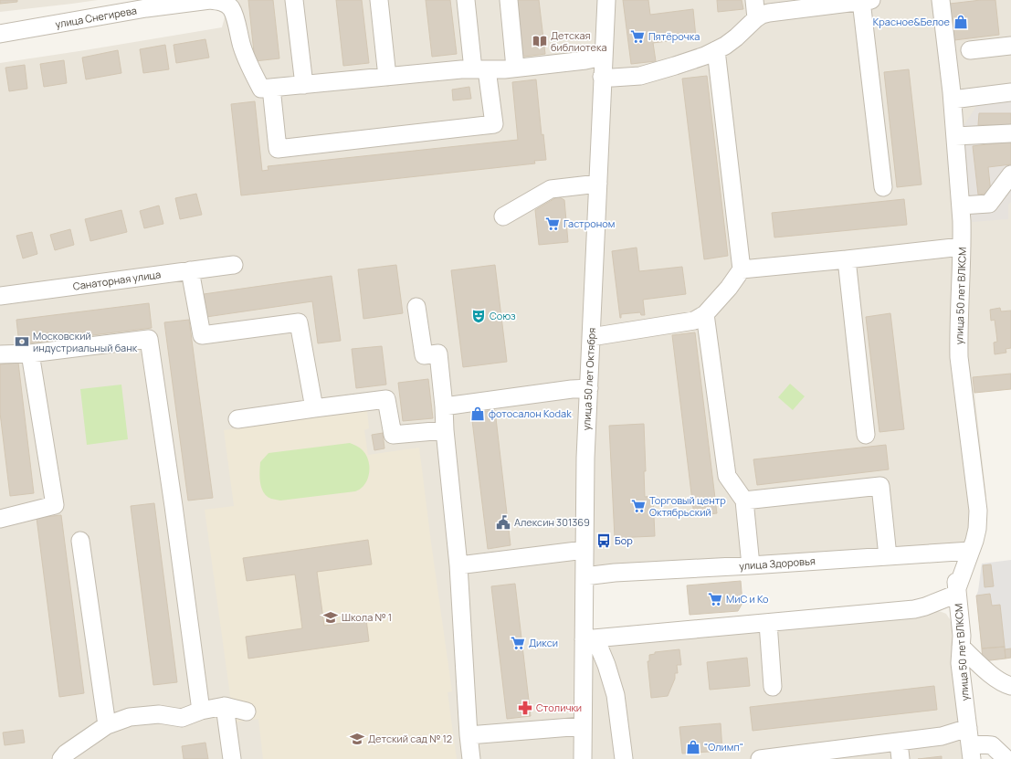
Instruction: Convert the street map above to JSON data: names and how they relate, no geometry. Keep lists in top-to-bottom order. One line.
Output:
{"streets":{"street":["улица Снегирева","Санаторная улица","улица 50 лет ВЛКСМ","улица 50 лет Октября","улица Здоровья"]},"crossings":[["улица 50 лет ВЛКСМ","улица Здоровья"],["улица 50 лет Октября","улица Здоровья"]],"places":{"shop":["Красное&Белое","фотосалон Kodak","\"Олимп\""],"supermarket":["Пятёрочка","Гастроном","Торговый центр Октябрьский","МиС и Ко","Дикси"],"library":["Детская библиотека"],"theatre":["Союз"],"bank":["Московский индустриальный банк"],"public building":["Алексин 301369"],"bus stop":["Бор"],"school or university":["Школа № 1","Детский сад № 12"],"pharmacy":["Столички"]}}
